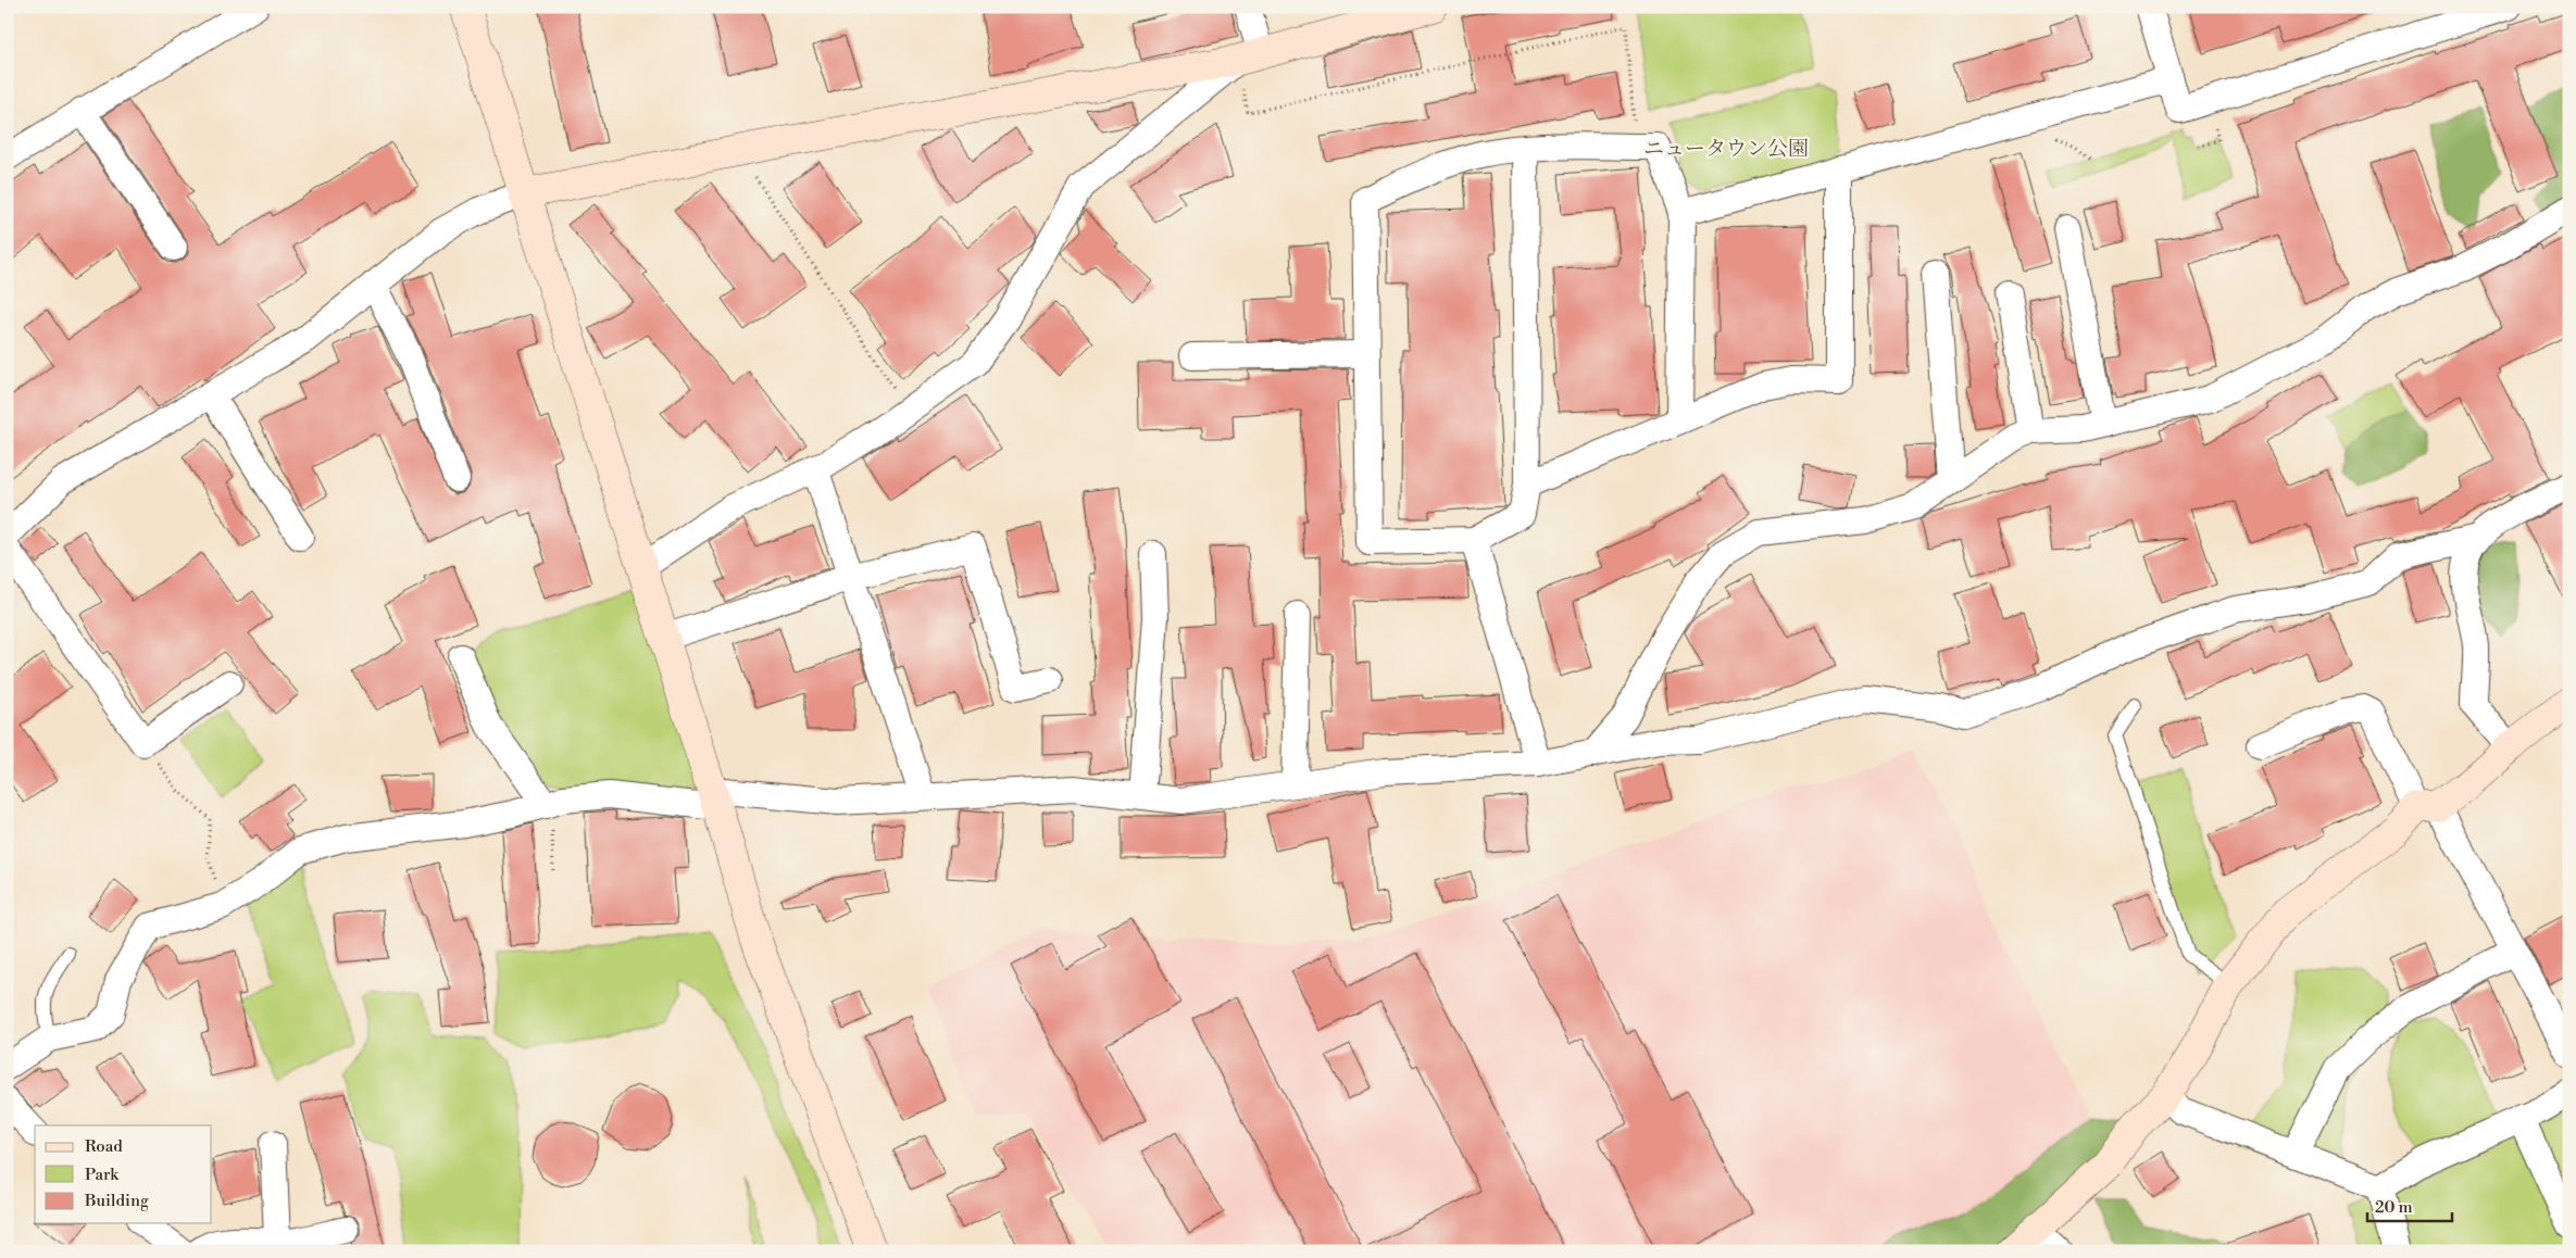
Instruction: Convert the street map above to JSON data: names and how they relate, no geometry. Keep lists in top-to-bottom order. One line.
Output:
{"parks":["ニュータウン公園"],"legend":["Road","Park","Building"],"scale_bar":"20 m"}
